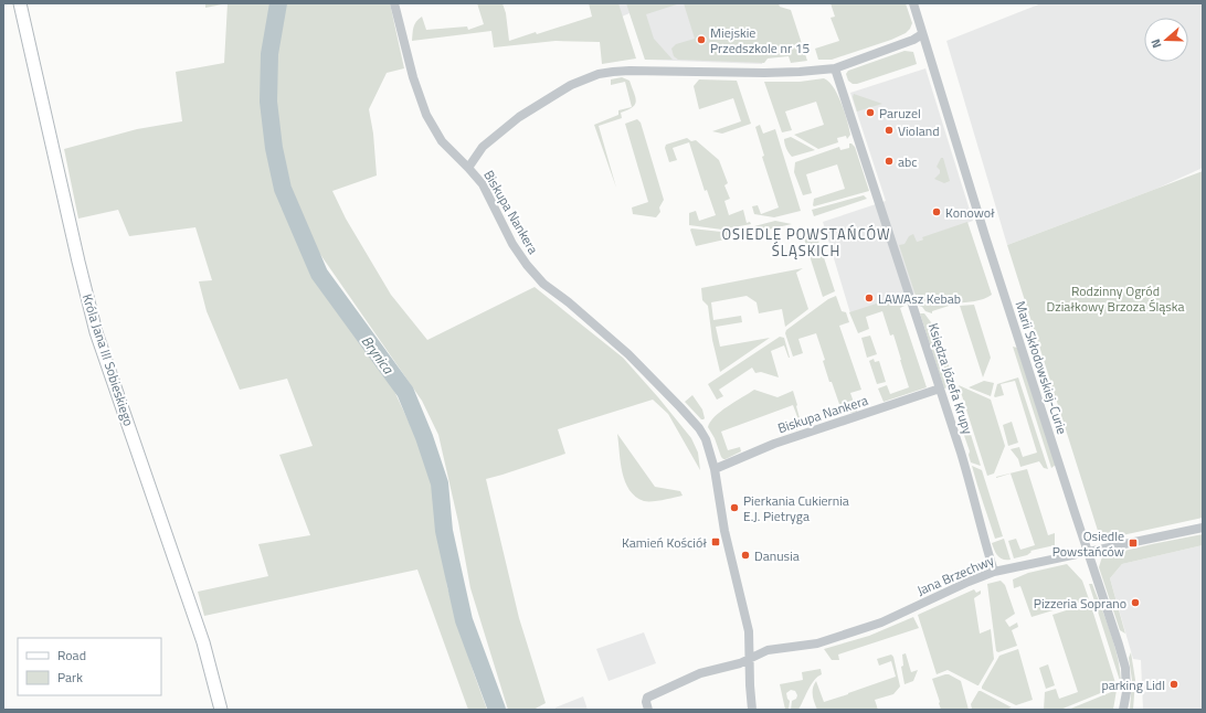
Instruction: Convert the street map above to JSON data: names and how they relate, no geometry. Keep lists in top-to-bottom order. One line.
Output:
{"streets":{"street":["Biskupa Nankera","Króla Jana III Sobieskiego","Marii Skłodowskiej-Curie","Księdza Józefa Krupy","Jana Brzechwy"]},"crossings":[["Biskupa Nankera","Księdza Józefa Krupy"],["Biskupa Nankera","Jana Brzechwy"],["Marii Skłodowskiej-Curie","Jana Brzechwy"],["Księdza Józefa Krupy","Jana Brzechwy"]],"districts":["OSIEDLE POWSTAŃCÓW ŚLĄSKICH"],"water":["Brynica"],"parks":["Rodzinny Ogród Działkowy Brzoza Śląska"],"places":{"other":["Miejskie Przedszkole nr 15","Paruzel","Violand","abc","Konowoł","LAWAsz Kebab","Pierkania Cukiernia E.J. Pietryga","Danusia","Pizzeria Soprano","parking Lidl"],"transit":["Kamień Kościół","Osiedle Powstańców"]},"legend":["Road","Park"],"north":"left"}
